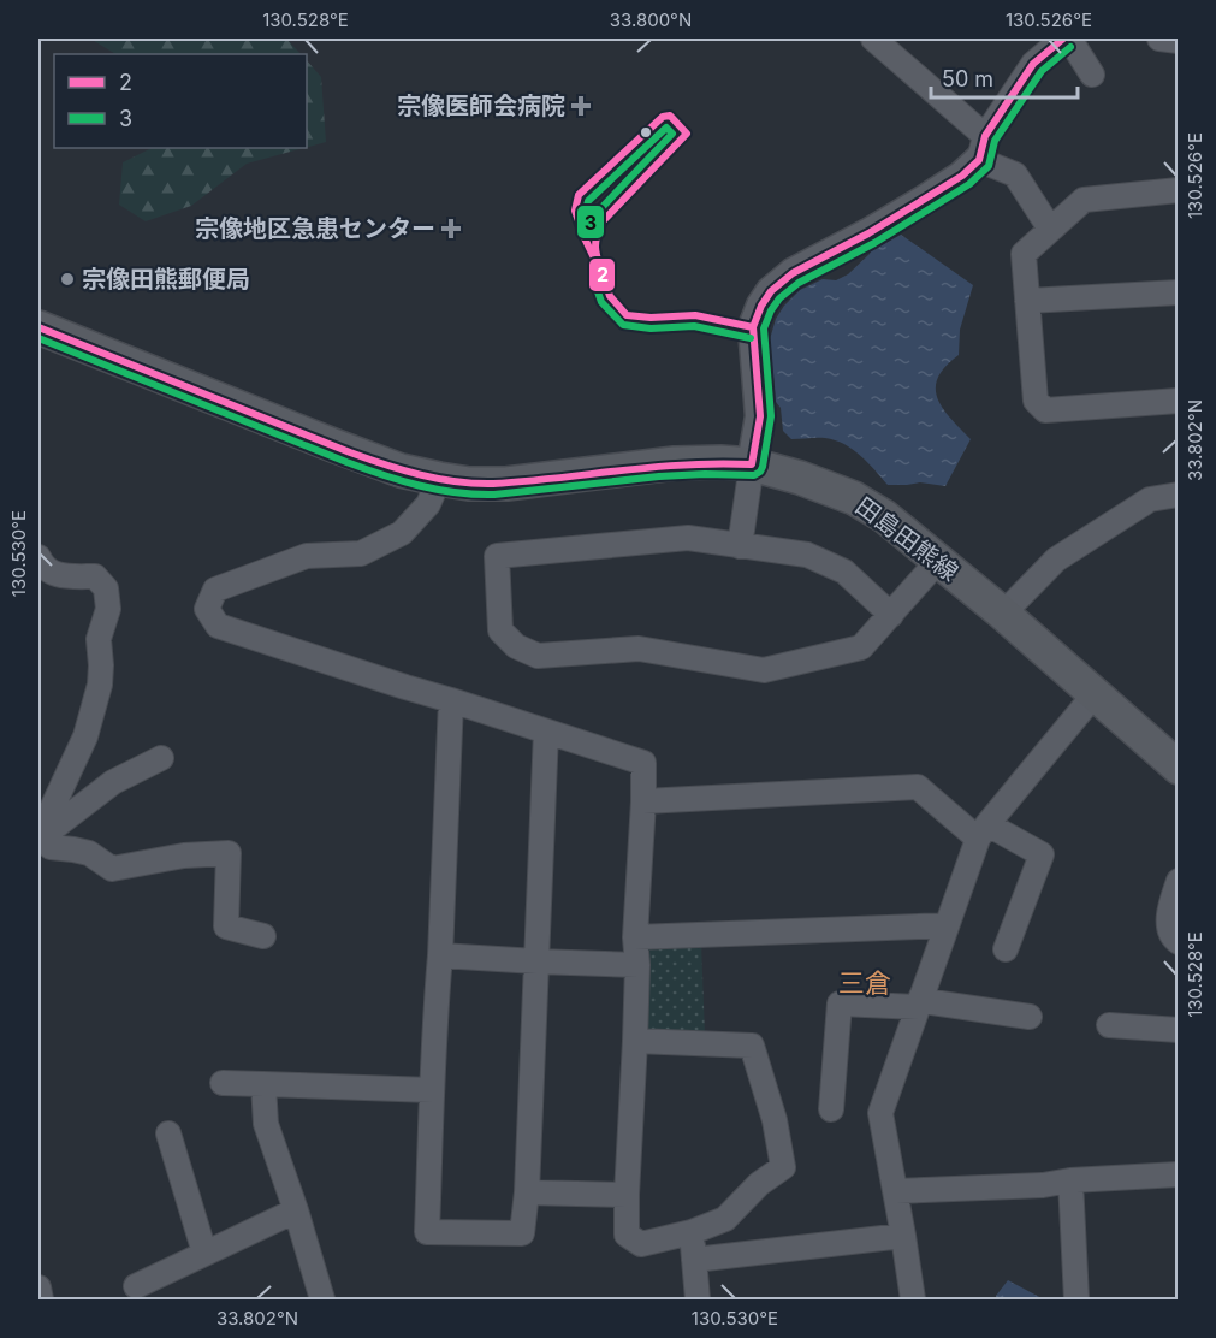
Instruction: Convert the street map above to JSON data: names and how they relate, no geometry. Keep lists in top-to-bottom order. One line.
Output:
{"streets":{"main road":["田島田熊線"]},"districts":["三倉"],"places":{"health":["宗像医師会病院","宗像地区急患センター"],"other":["宗像田熊郵便局"]},"lines":["transit line 2","transit line 3"],"legend":["2","3"],"scale_bar":"50 m","coordinates":["130.528°E","33.800°N","130.526°E","33.802°N","130.530°E"]}
